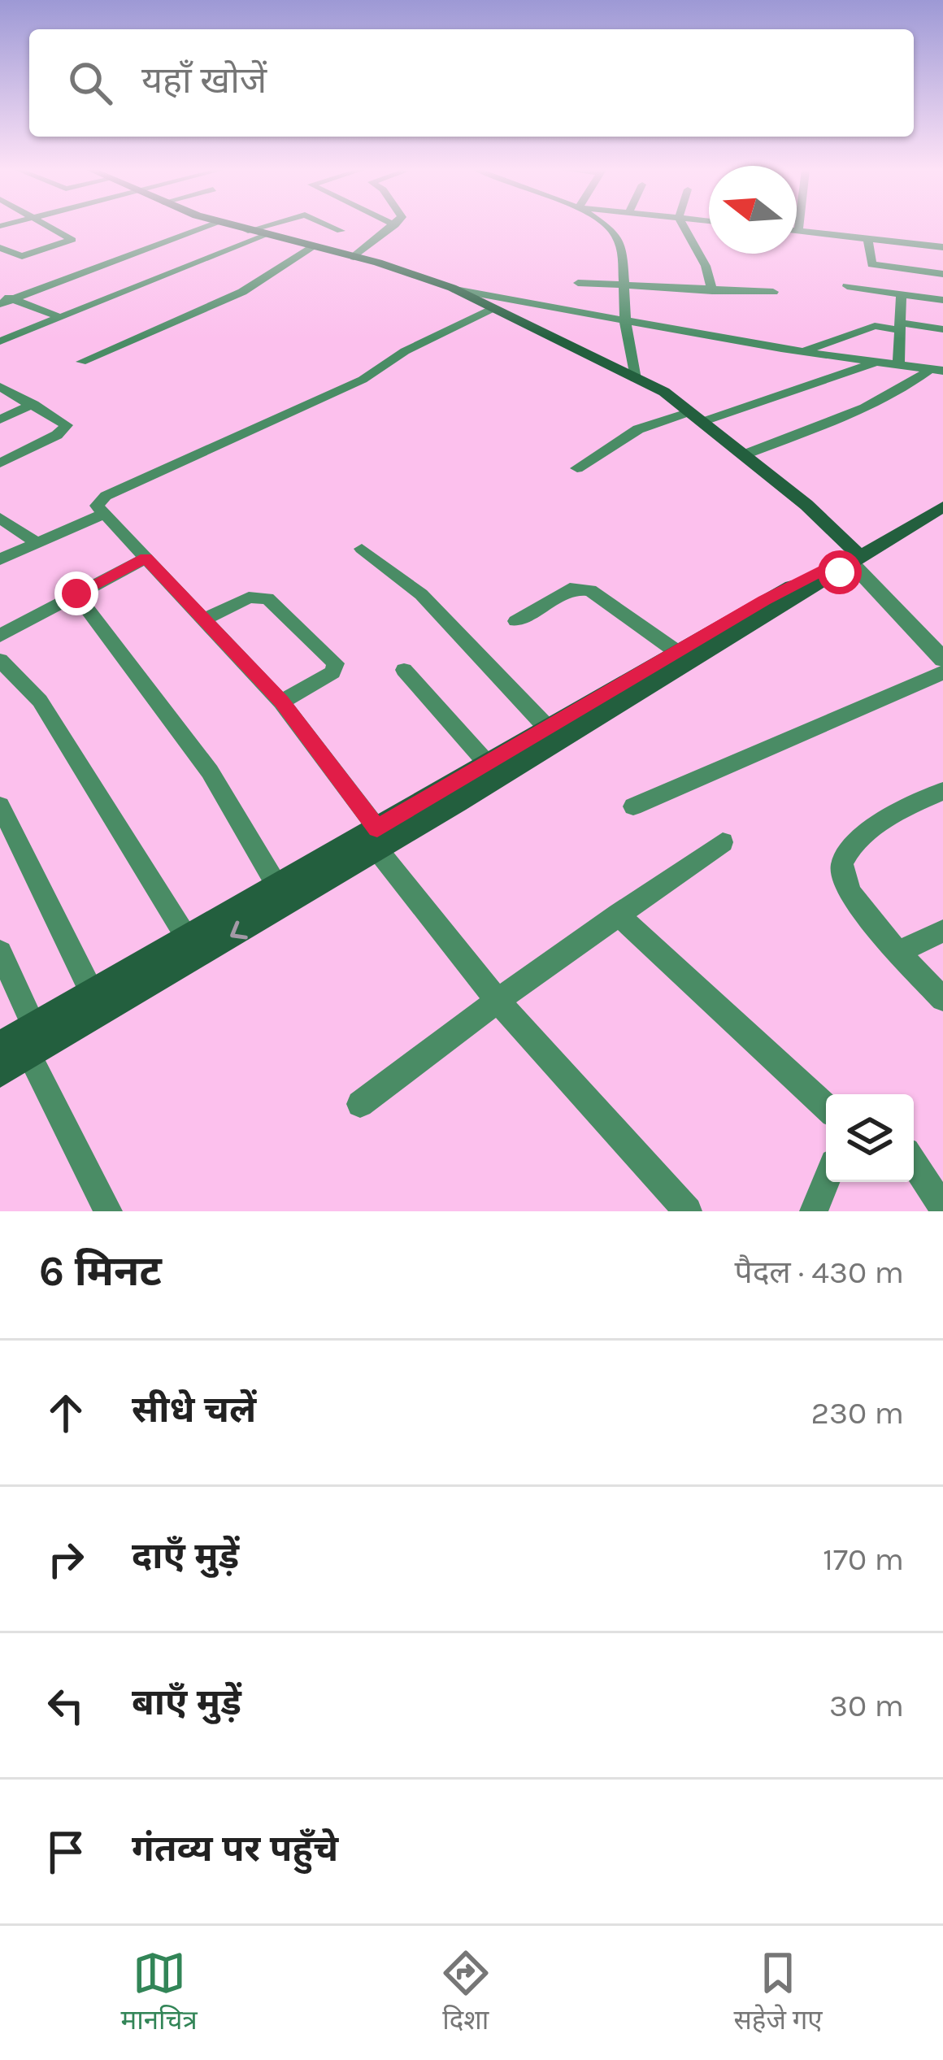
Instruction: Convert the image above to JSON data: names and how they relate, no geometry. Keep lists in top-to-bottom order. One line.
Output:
{"north":"left","page":{"search":"यहाँ खोजें","heading":["6 मिनट","पैदल · 430 m"],"list":[["सीधे चलें","230 m"],["दाएँ मुड़ें","170 m"],["बाएँ मुड़ें","30 m"],"गंतव्य पर पहुँचे"],"nav":["मानचित्र","दिशा","सहेजे गए"]}}
